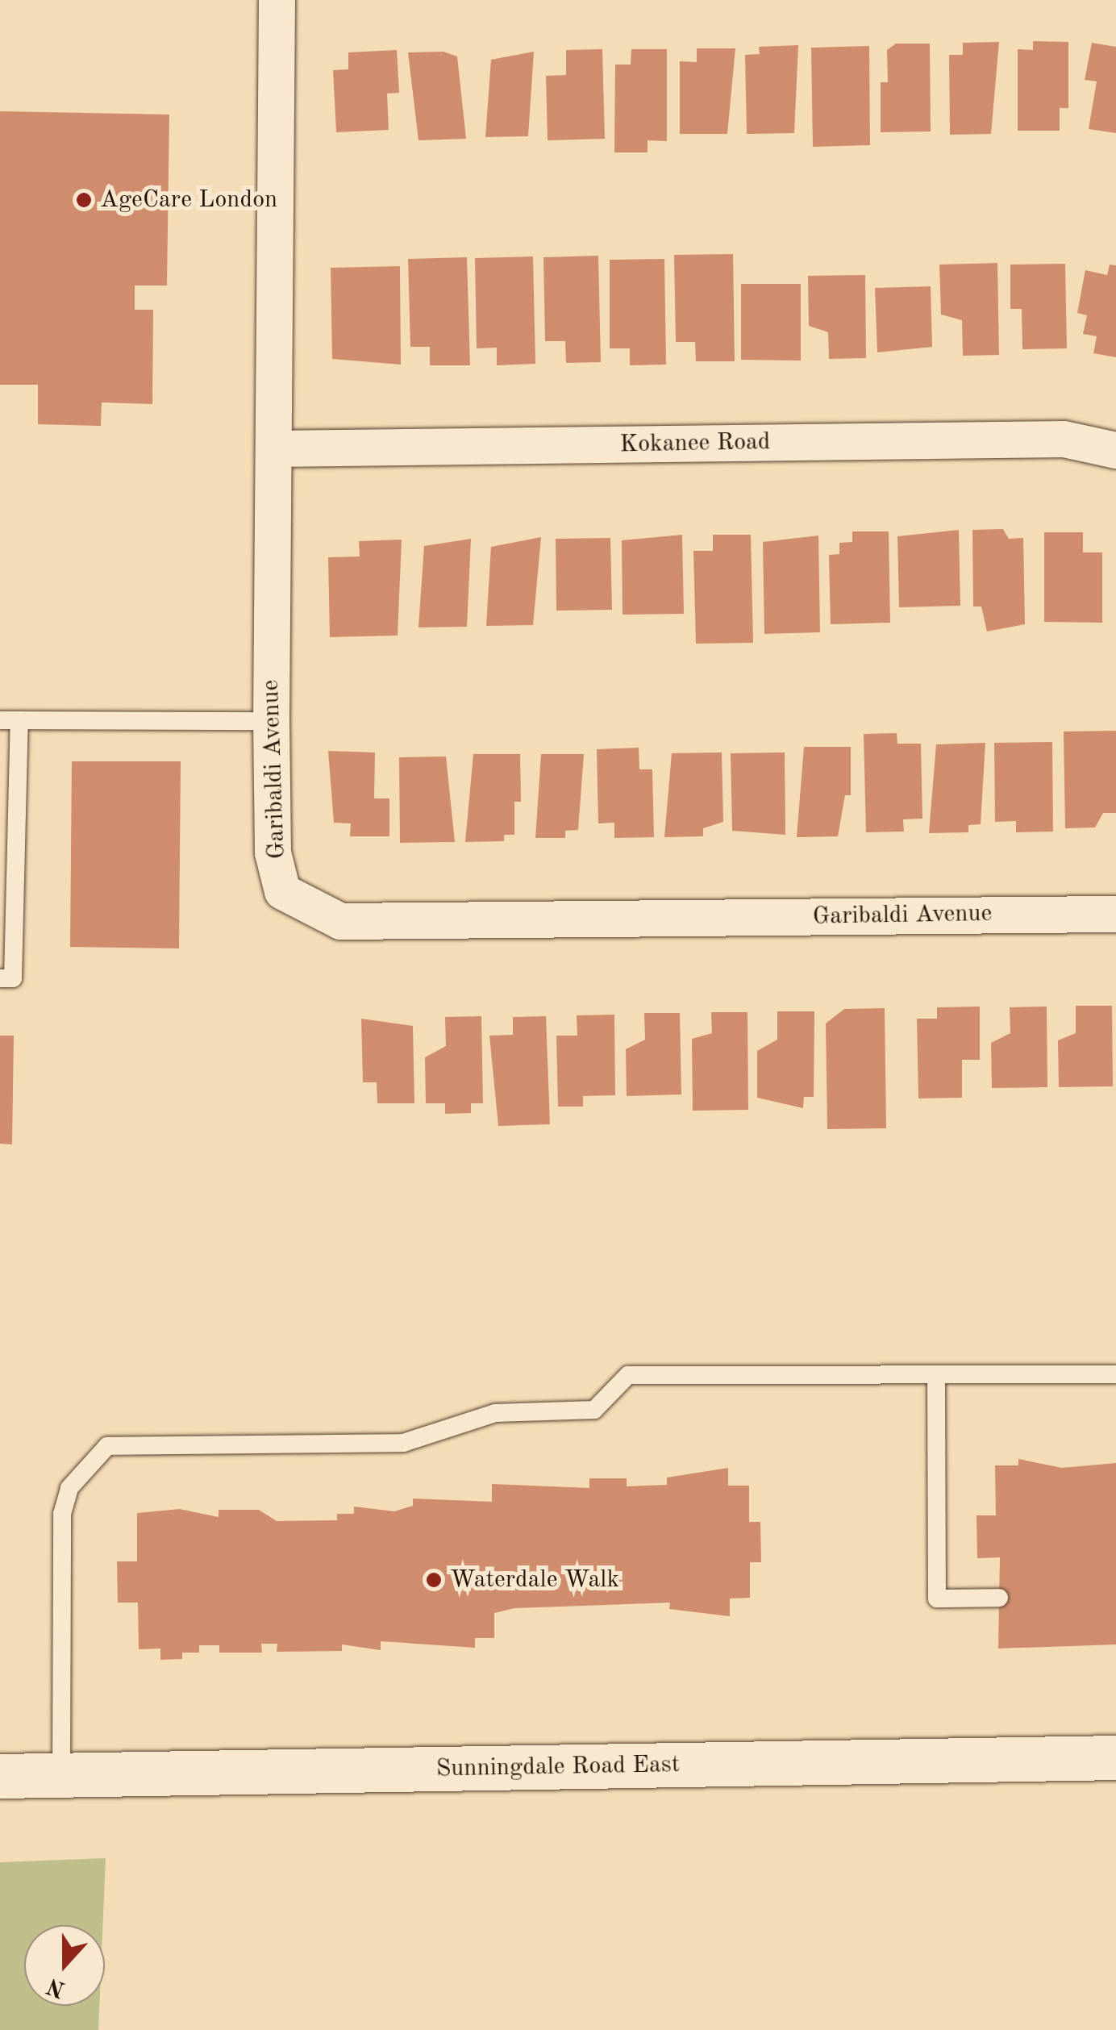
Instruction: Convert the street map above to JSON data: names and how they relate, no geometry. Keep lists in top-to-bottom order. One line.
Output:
{"streets":{"main road":["Sunningdale Road East"],"street":["Kokanee Road","Garibaldi Avenue"]},"crossings":[["Kokanee Road","Garibaldi Avenue"]],"places":["AgeCare London","Waterdale Walk"],"north":"bottom"}
